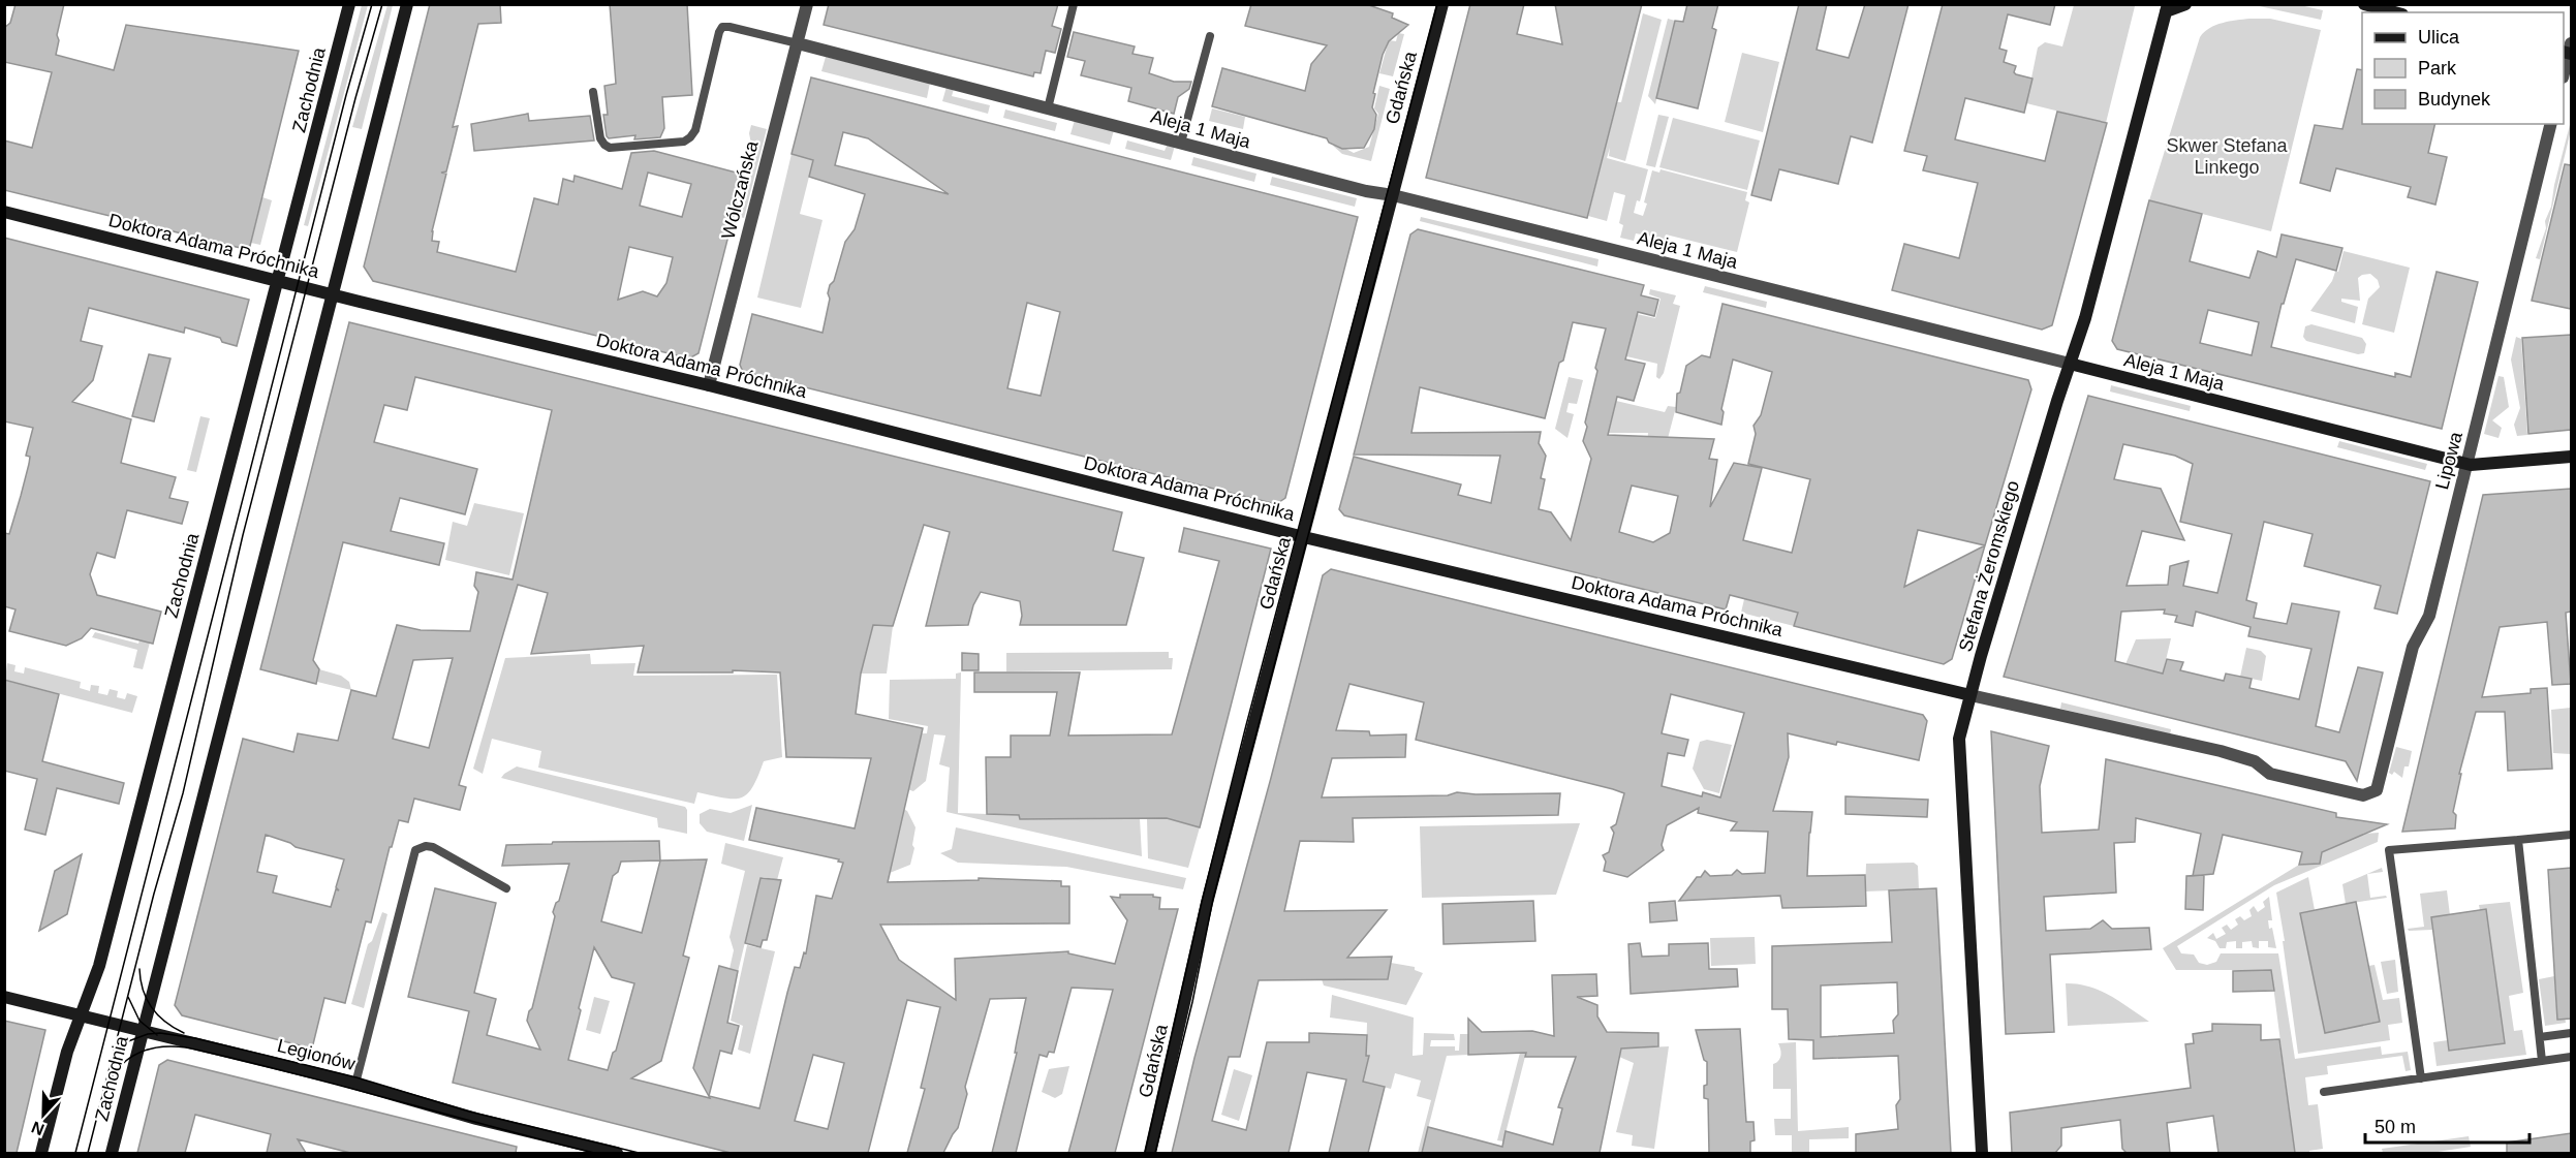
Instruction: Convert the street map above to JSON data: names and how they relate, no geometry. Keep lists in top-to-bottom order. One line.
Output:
{"streets":{"street":["Gdańska","Zachodnia","Aleja 1 Maja","Wólczańska","Doktora Adama Próchnika","Lipowa","Stefana Żeromskiego","Legionów"]},"crossings":[["Gdańska","Aleja 1 Maja"],["Gdańska","Doktora Adama Próchnika"],["Zachodnia","Doktora Adama Próchnika"],["Zachodnia","Legionów"],["Aleja 1 Maja","Wólczańska"],["Aleja 1 Maja","Lipowa"],["Aleja 1 Maja","Stefana Żeromskiego"],["Wólczańska","Doktora Adama Próchnika"],["Doktora Adama Próchnika","Lipowa"],["Doktora Adama Próchnika","Stefana Żeromskiego"]],"parks":["Skwer Stefana Linkego"],"legend":["Ulica","Park","Budynek"],"scale_bar":"50 m","north":"bottom"}
